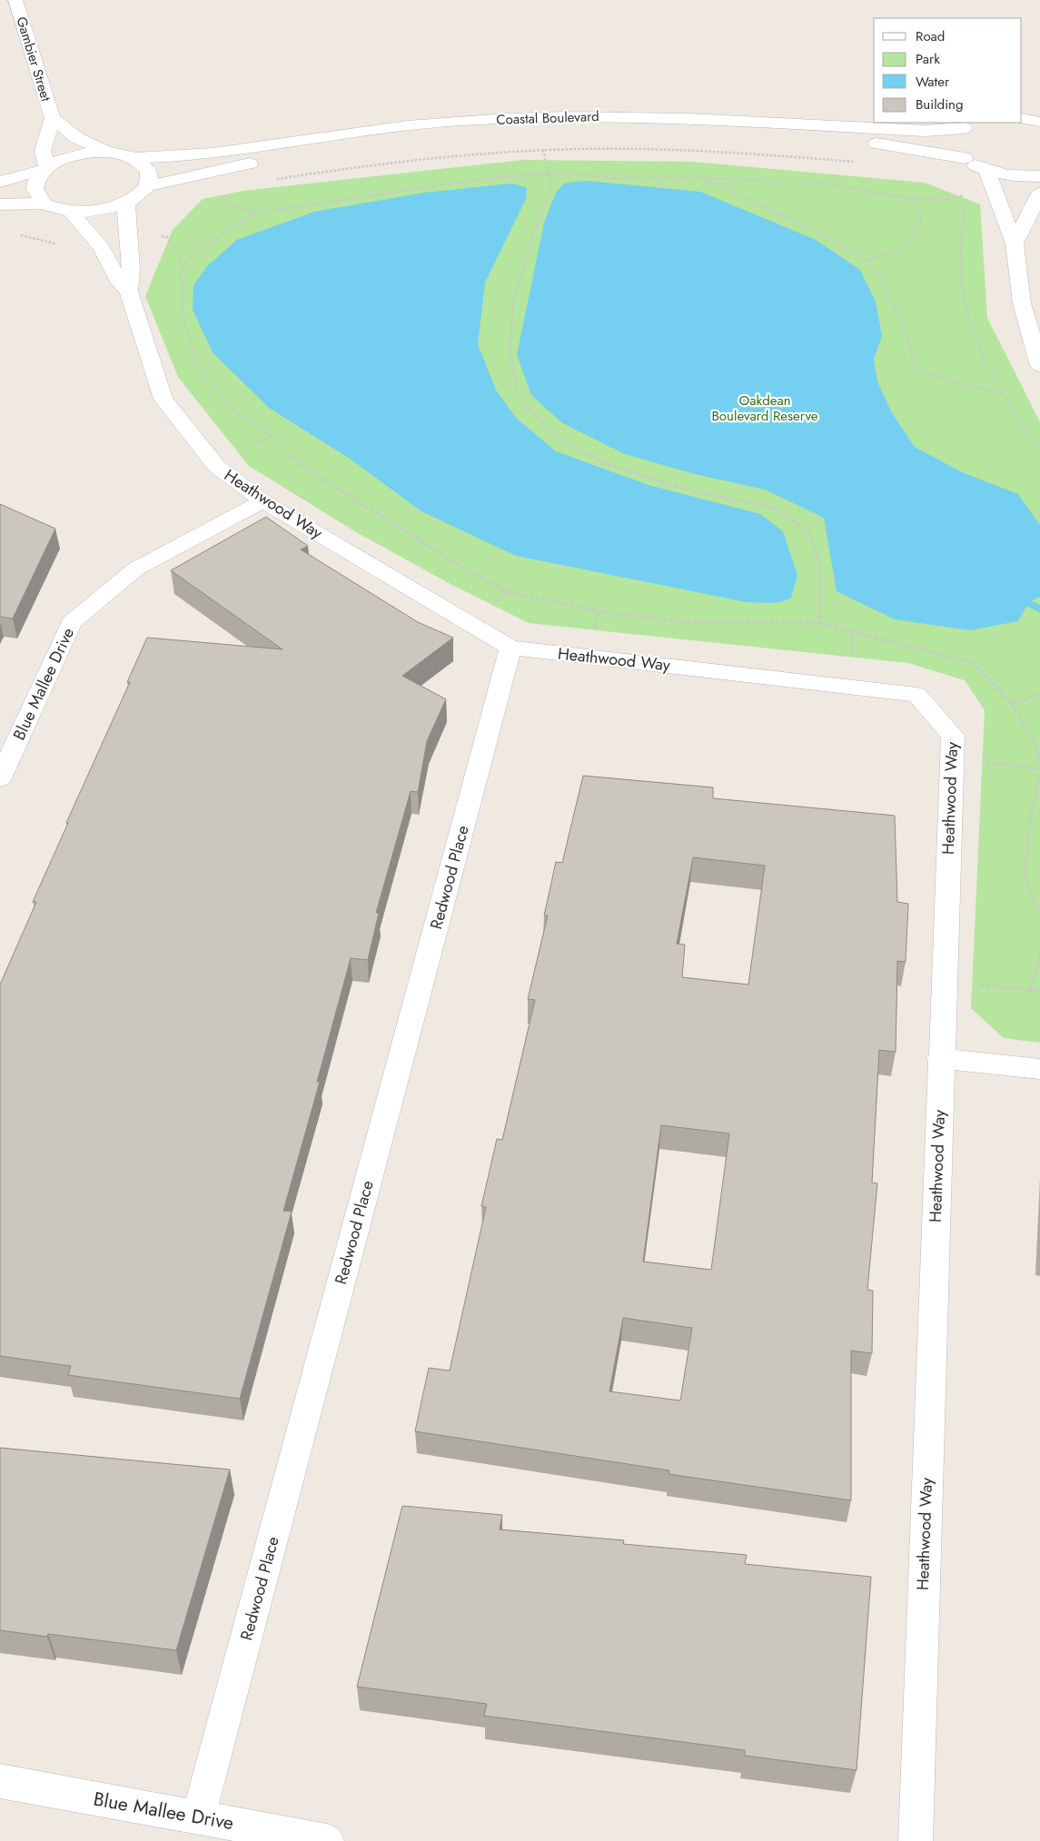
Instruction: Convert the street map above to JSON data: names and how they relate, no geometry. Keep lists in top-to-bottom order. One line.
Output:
{"streets":{"street":["Gambier Street","Coastal Boulevard","Heathwood Way","Blue Mallee Drive","Redwood Place"]},"crossings":[["Heathwood Way","Blue Mallee Drive"],["Heathwood Way","Redwood Place"],["Blue Mallee Drive","Redwood Place"]],"parks":["Oakdean Boulevard Reserve"],"legend":["Road","Park","Water","Building"]}
